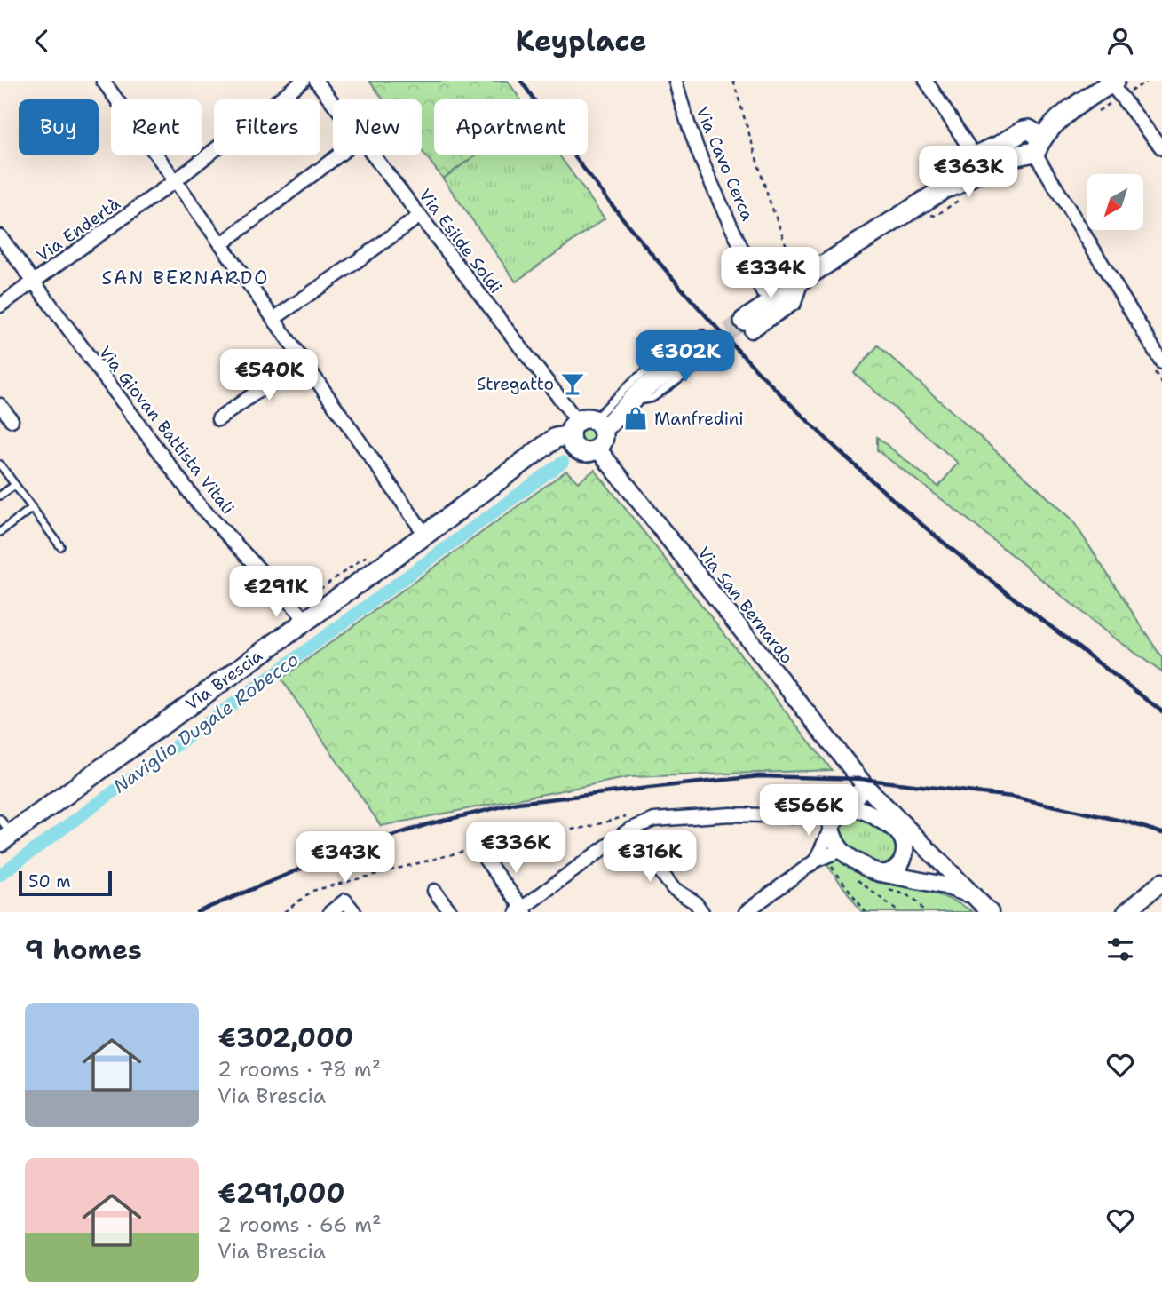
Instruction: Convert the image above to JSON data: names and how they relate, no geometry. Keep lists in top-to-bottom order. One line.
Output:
{"streets":{"main road":["Via Brescia"],"street":["Via Cavo Cerca","Via Endertà","Via Esilde Soldi","Via Giovan Battista Vitali","Via San Bernardo"]},"crossings":[["Via Endertà","Via Giovan Battista Vitali"],["Via Esilde Soldi","Via San Bernardo"],["Via Esilde Soldi","Via Brescia"],["Via Giovan Battista Vitali","Via Brescia"],["Via San Bernardo","Via Brescia"]],"districts":["SAN BERNARDO"],"water":["Naviglio Dugale Robecco"],"places":{"bar":["Stregatto"],"shop":["Manfredini"]},"scale_bar":"50 m","north":"bottom left","page":{"header":"Keyplace","chip":["Buy","Rent","Filters","New","Apartment"],"price":["€363K","€334K","€302K","€540K","€291K","€566K","€336K","€316K","€343K"],"scale":"50 m","heading":"9 homes","list":[{"name":"€302,000","note":"2 rooms · 78 m² · Via Brescia"},{"name":"€291,000","note":"2 rooms · 66 m² · Via Brescia"}]}}
